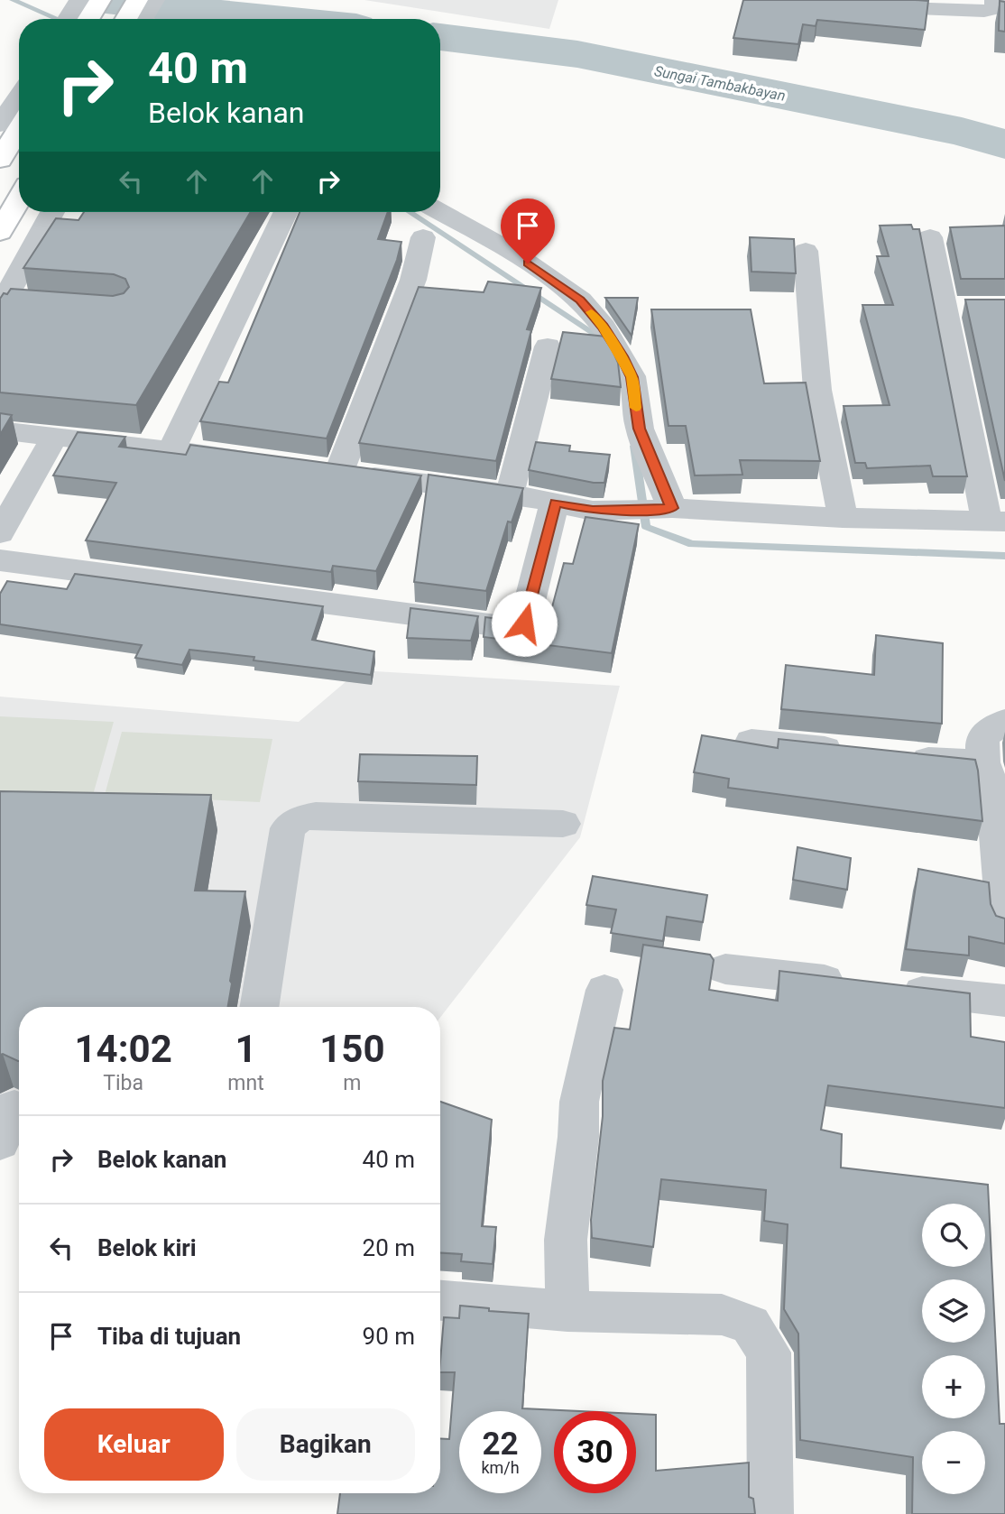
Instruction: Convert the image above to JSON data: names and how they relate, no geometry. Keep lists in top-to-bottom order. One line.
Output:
{"water":["Sungai Tambakbayan"],"page":{"turn":["40 m","Belok kanan"],"eta":["14:02","Tiba","1","mnt","150","m"],"list":[{"name":"Belok kanan","value":"40 m"},{"name":"Belok kiri","value":"20 m"},{"name":"Tiba di tujuan","value":"90 m"}],"map_buttons":["+","−"],"buttons":["Keluar","Bagikan"],"speed":"22 km/h","limit":"30"}}
